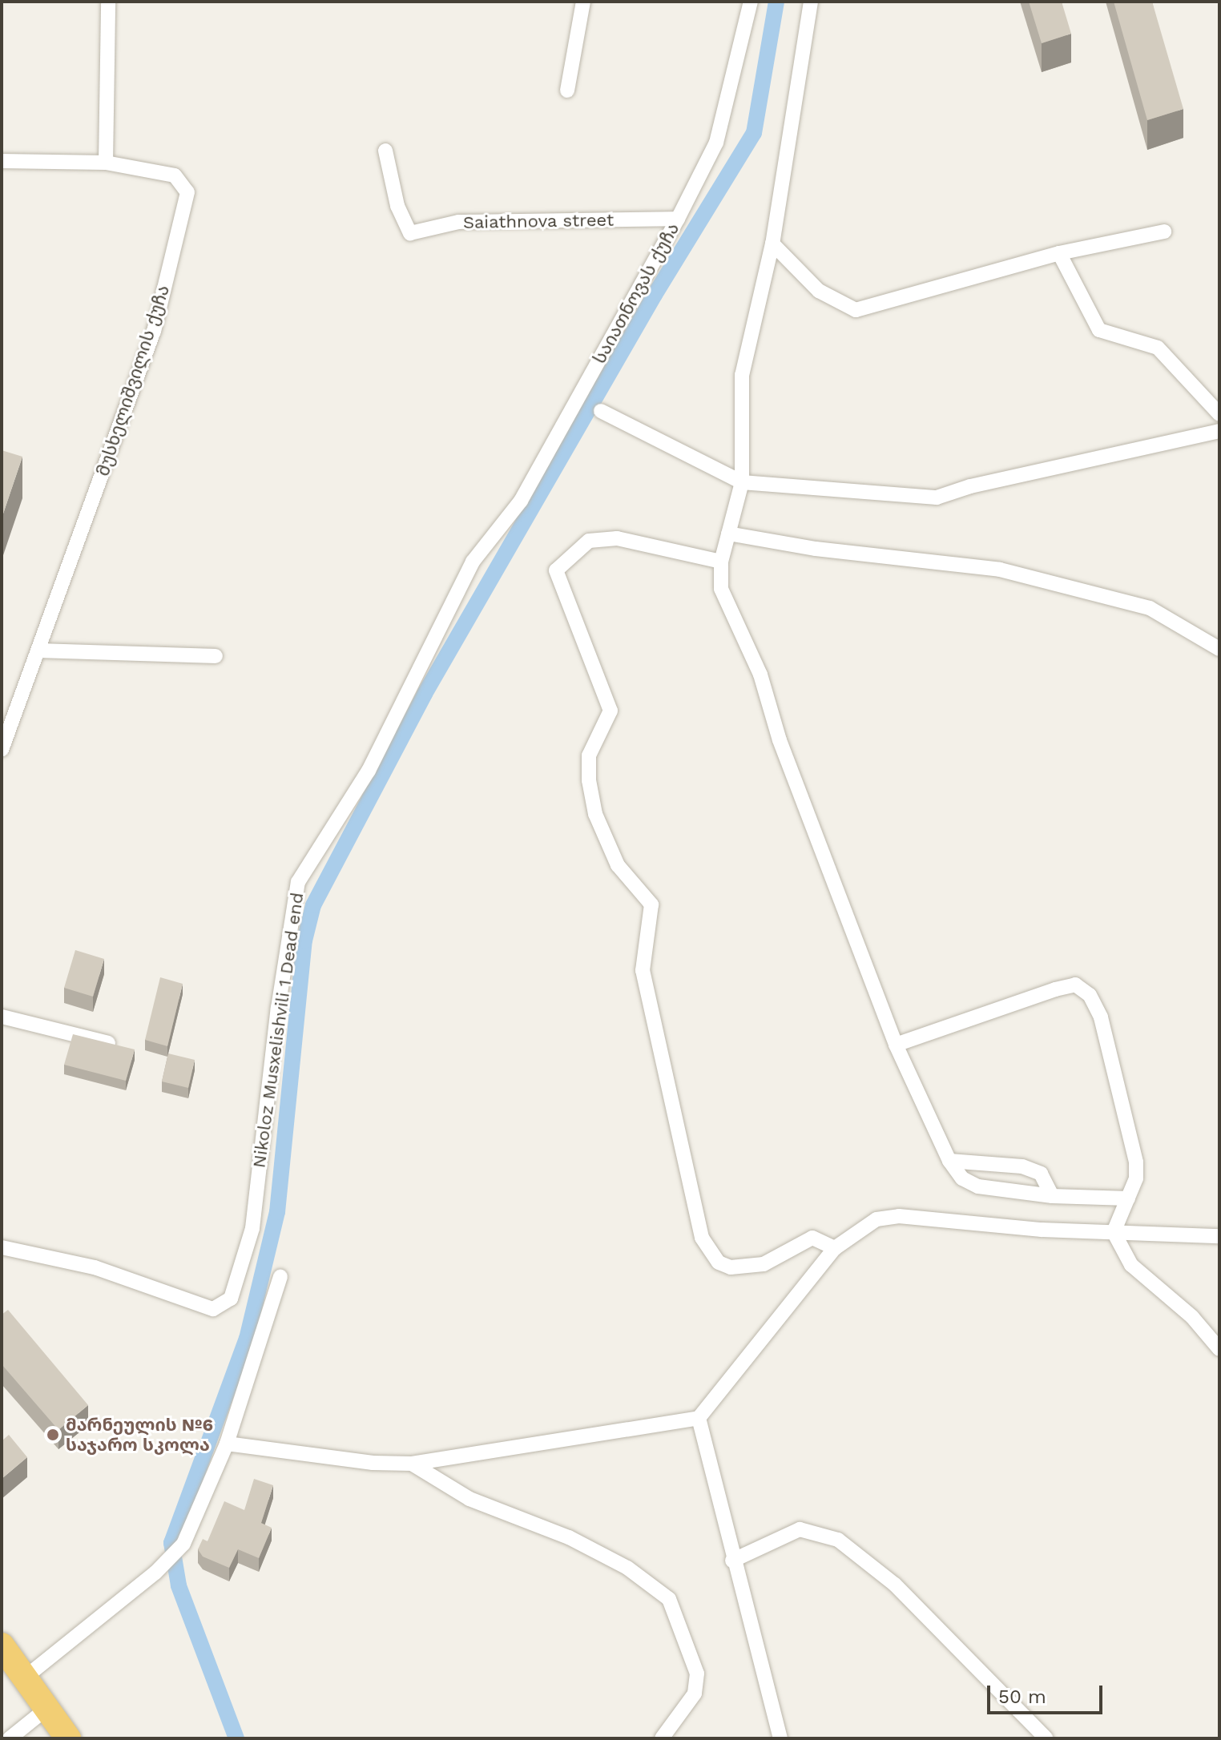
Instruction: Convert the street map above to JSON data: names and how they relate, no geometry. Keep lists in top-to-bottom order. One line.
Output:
{"streets":{"street":["Saiathnova street","საიათნოვას ქუჩა","მუსხელიშვილის ქუჩა","Nikoloz Musxelishvili 1 Dead end"]},"crossings":[["Saiathnova street","საიათნოვას ქუჩა"],["საიათნოვას ქუჩა","Nikoloz Musxelishvili 1 Dead end"]],"places":["მარნეულის №6 საჯარო სკოლა"],"scale_bar":"50 m"}
